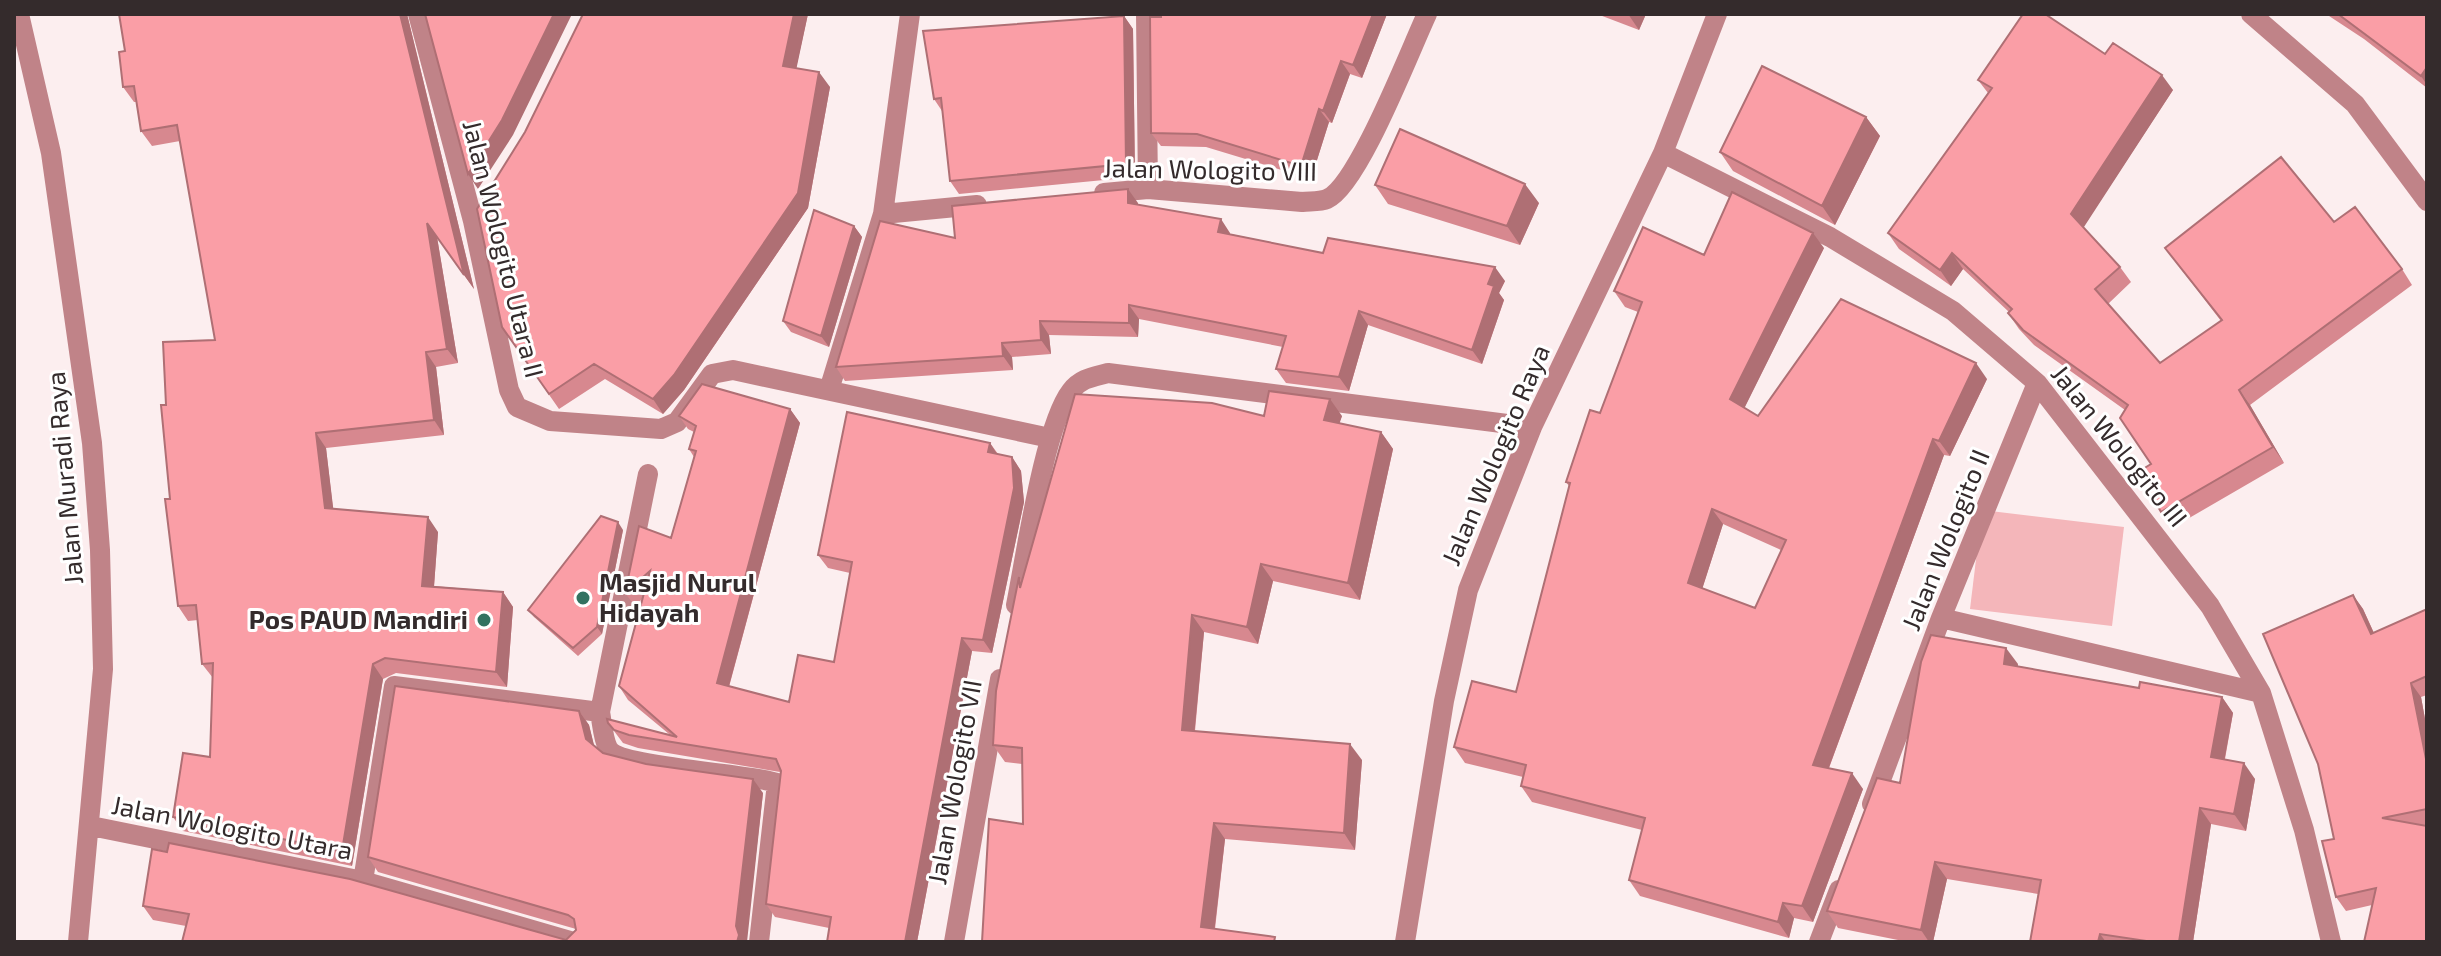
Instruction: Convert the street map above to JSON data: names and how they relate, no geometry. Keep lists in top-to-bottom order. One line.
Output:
{"streets":{"street":["Jalan Wologito VIII","Jalan Wologito Utara II","Jalan Wologito III","Jalan Wologito Raya","Jalan Muradi Raya","Jalan Wologito II","Jalan Wologito VII","Jalan Wologito Utara"]},"crossings":[["Jalan Wologito III","Jalan Wologito Raya"],["Jalan Wologito III","Jalan Wologito II"],["Jalan Muradi Raya","Jalan Wologito Utara"]],"places":["Masjid Nurul Hidayah","Pos PAUD Mandiri"]}
